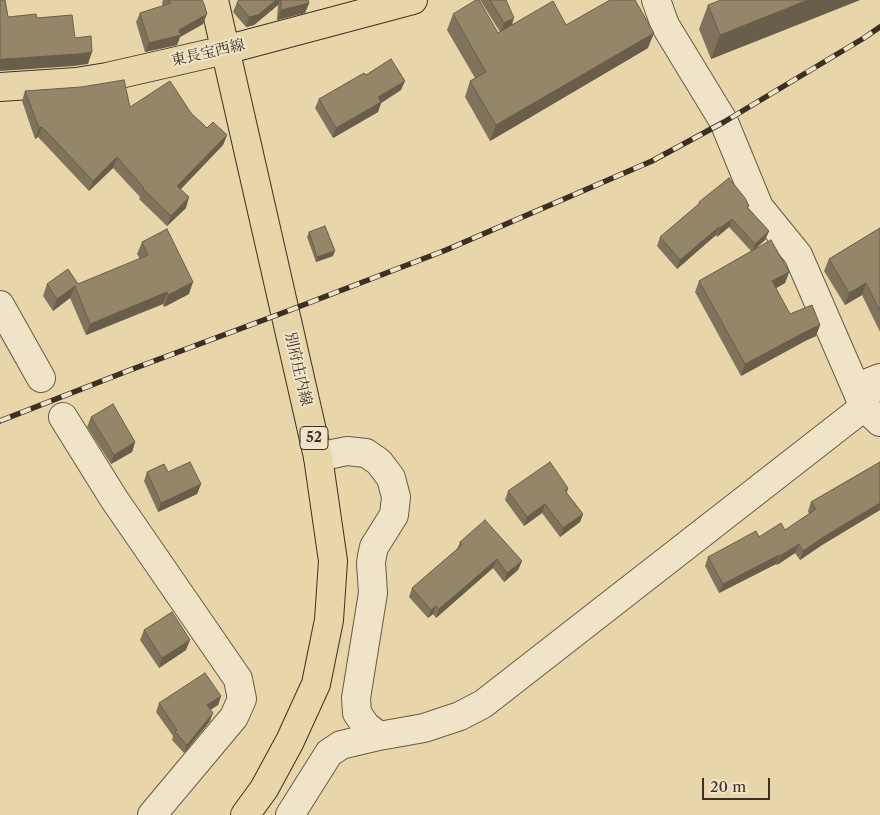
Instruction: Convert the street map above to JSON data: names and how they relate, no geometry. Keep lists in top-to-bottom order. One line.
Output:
{"streets":{"main road":["東長宝西線","別府庄内線","52"]},"crossings":[["東長宝西線","別府庄内線"]],"scale_bar":"20 m"}
